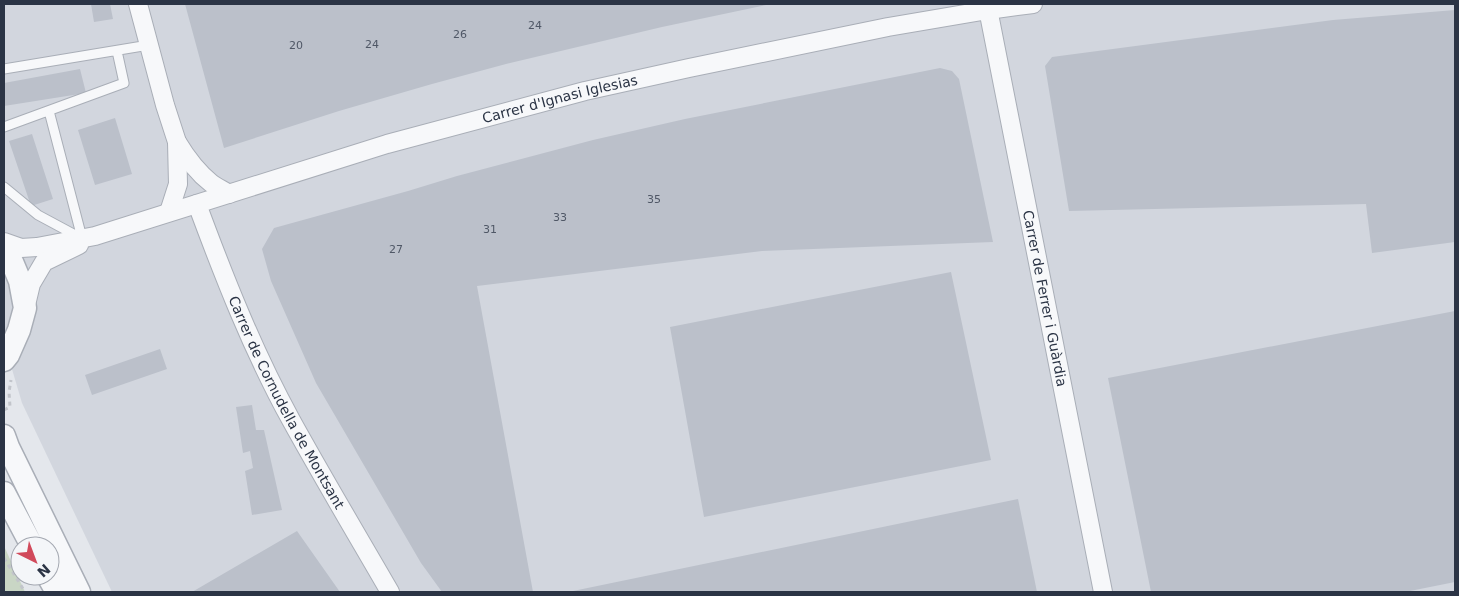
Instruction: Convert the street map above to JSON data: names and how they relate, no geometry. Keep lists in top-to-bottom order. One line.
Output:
{"streets":{"street":["Carrer d'Ignasi Iglesias","Carrer de Ferrer i Guàrdia","Carrer de Cornudella de Montsant"]},"crossings":[["Carrer d'Ignasi Iglesias","Carrer de Ferrer i Guàrdia"],["Carrer d'Ignasi Iglesias","Carrer de Cornudella de Montsant"]],"house_numbers":["24","26","24","20","35","33","31","27"],"north":"bottom right"}
